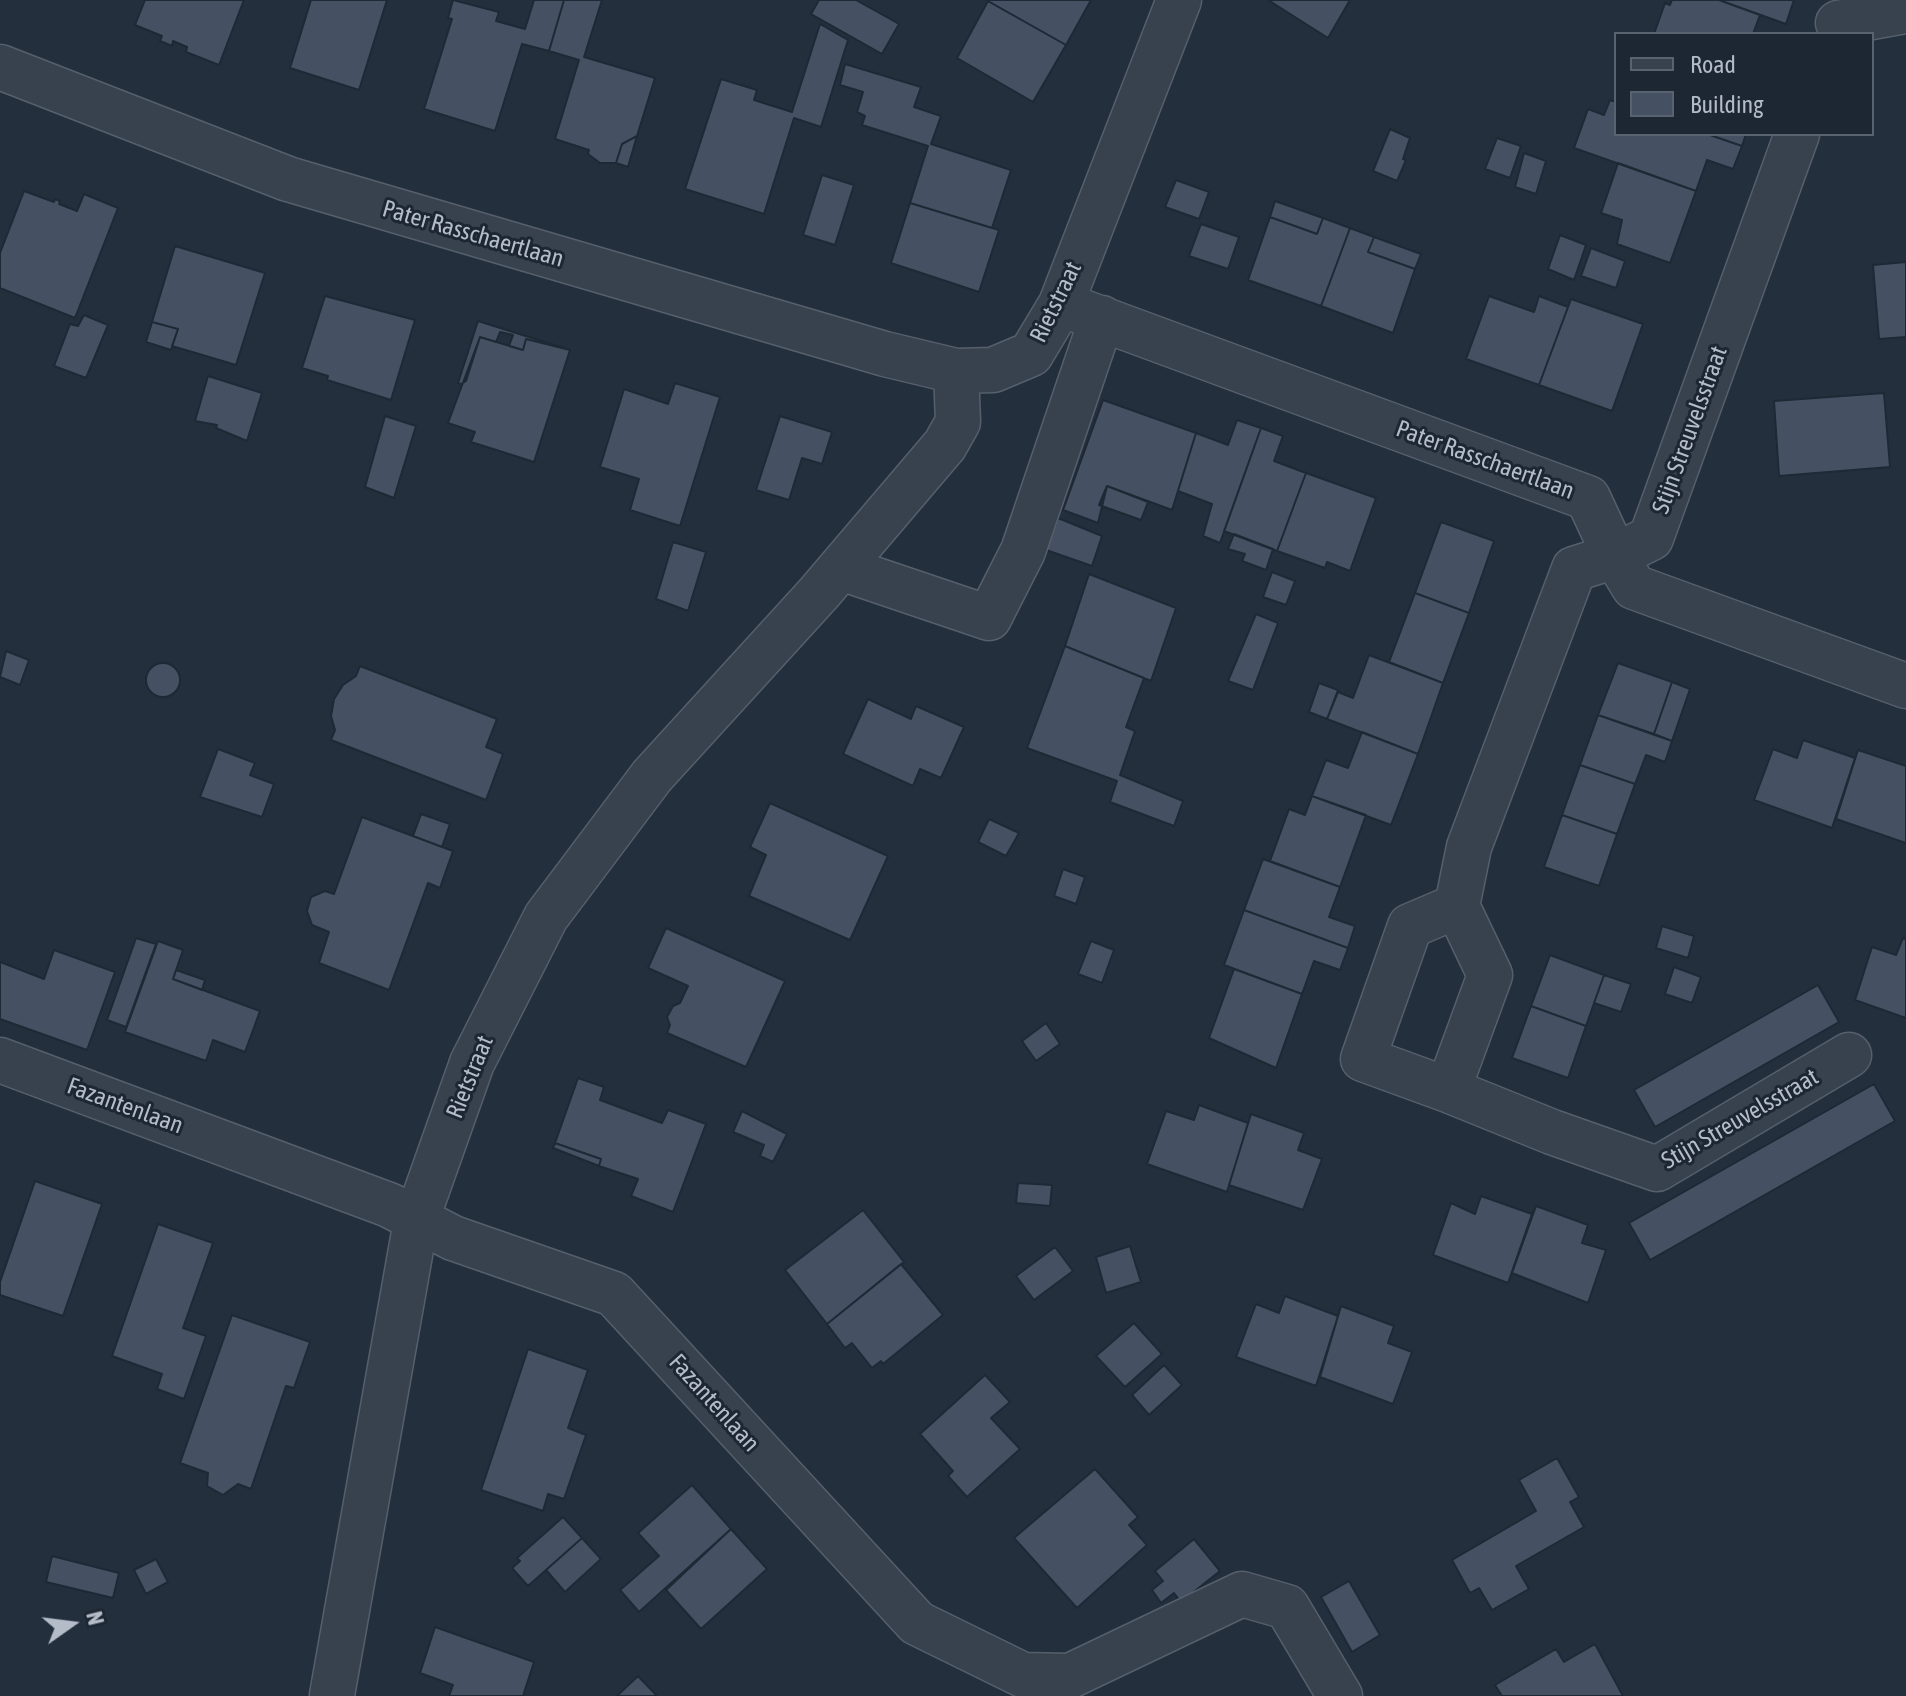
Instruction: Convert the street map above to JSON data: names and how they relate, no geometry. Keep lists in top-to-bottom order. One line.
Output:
{"streets":{"street":["Pater Rasschaertlaan","Rietstraat","Stijn Streuvelsstraat","Fazantenlaan"]},"crossings":[["Pater Rasschaertlaan","Rietstraat"],["Pater Rasschaertlaan","Stijn Streuvelsstraat"],["Rietstraat","Fazantenlaan"]],"legend":["Road","Building"],"north":"right"}
